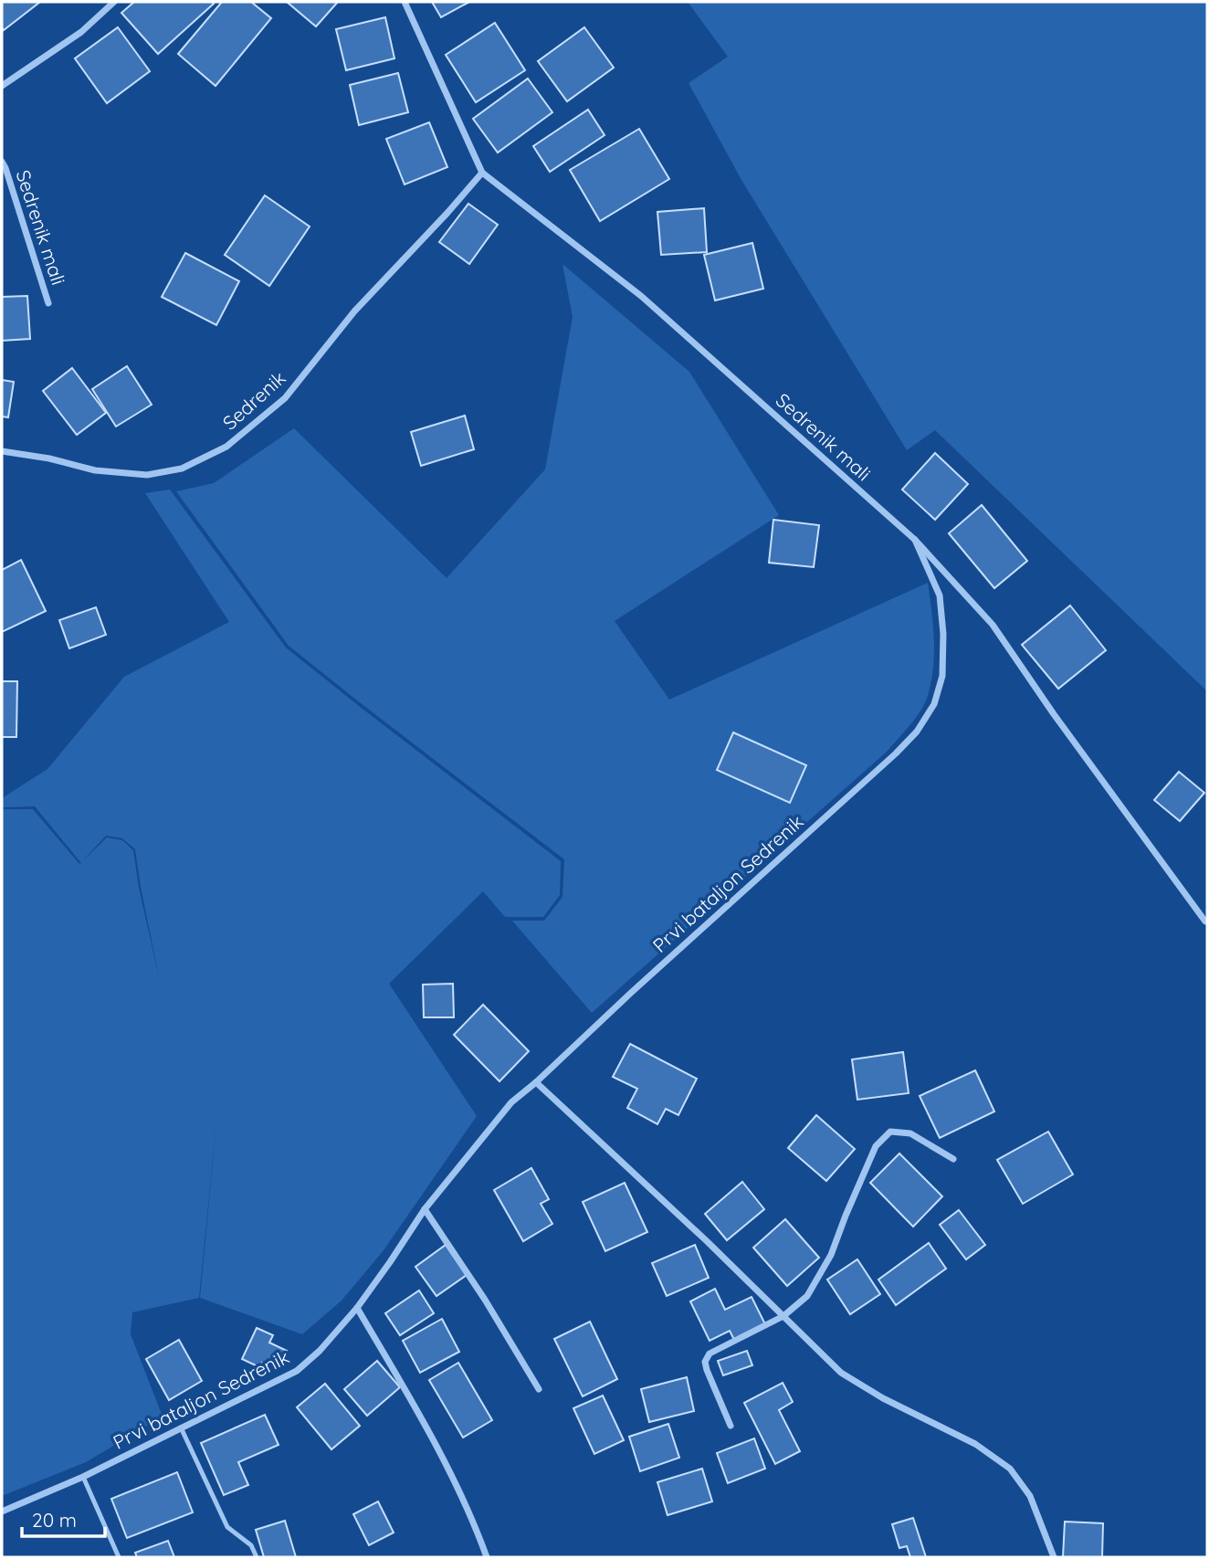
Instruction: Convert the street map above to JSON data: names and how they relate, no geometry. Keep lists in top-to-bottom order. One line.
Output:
{"streets":{"street":["Sedrenik mali","Sedrenik","Prvi bataljon Sedrenik"]},"crossings":[["Sedrenik mali","Sedrenik"],["Sedrenik mali","Prvi bataljon Sedrenik"]],"scale_bar":"20 m"}
